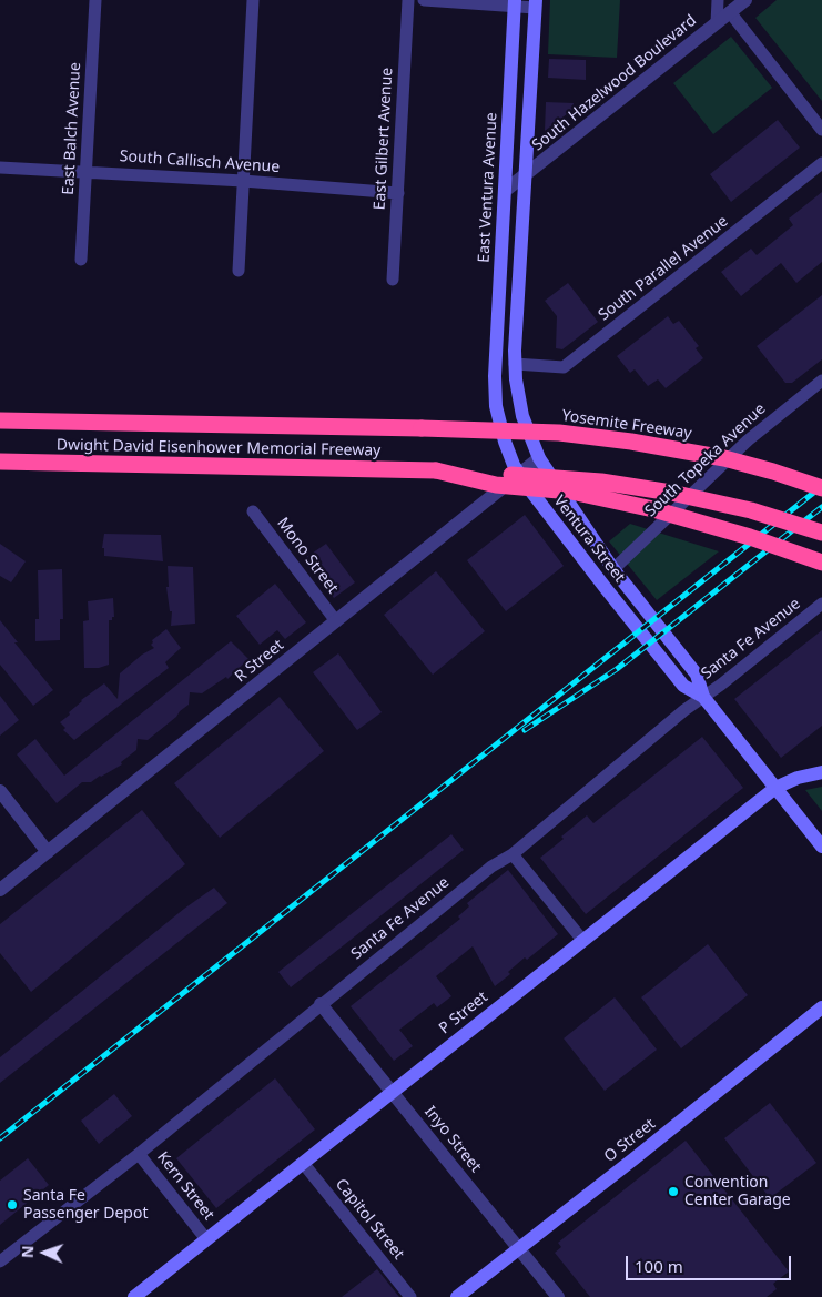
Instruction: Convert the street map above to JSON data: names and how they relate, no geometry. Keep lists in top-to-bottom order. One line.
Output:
{"streets":{"highway":["Yosemite Freeway","Dwight David Eisenhower Memorial Freeway"],"main road":["East Ventura Avenue","Ventura Street","P Street","O Street"],"street":["South Hazelwood Boulevard","East Balch Avenue","East Gilbert Avenue","South Callisch Avenue","South Parallel Avenue","South Topeka Avenue","Mono Street","Santa Fe Avenue","R Street","Inyo Street","Kern Street","Capitol Street"]},"crossings":[["South Hazelwood Boulevard","East Ventura Avenue"],["East Balch Avenue","South Callisch Avenue"],["East Gilbert Avenue","South Callisch Avenue"],["East Ventura Avenue","Ventura Street"],["South Parallel Avenue","Ventura Street"],["Yosemite Freeway","Dwight David Eisenhower Memorial Freeway"],["South Topeka Avenue","Ventura Street"],["Ventura Street","Santa Fe Avenue"],["Ventura Street","R Street"],["Ventura Street","P Street"],["Mono Street","R Street"],["Santa Fe Avenue","Inyo Street"],["Santa Fe Avenue","Kern Street"],["P Street","Inyo Street"],["P Street","Kern Street"],["P Street","Capitol Street"],["Inyo Street","O Street"]],"places":["Convention Center Garage","Santa Fe Passenger Depot"],"scale_bar":"100 m","north":"left"}
